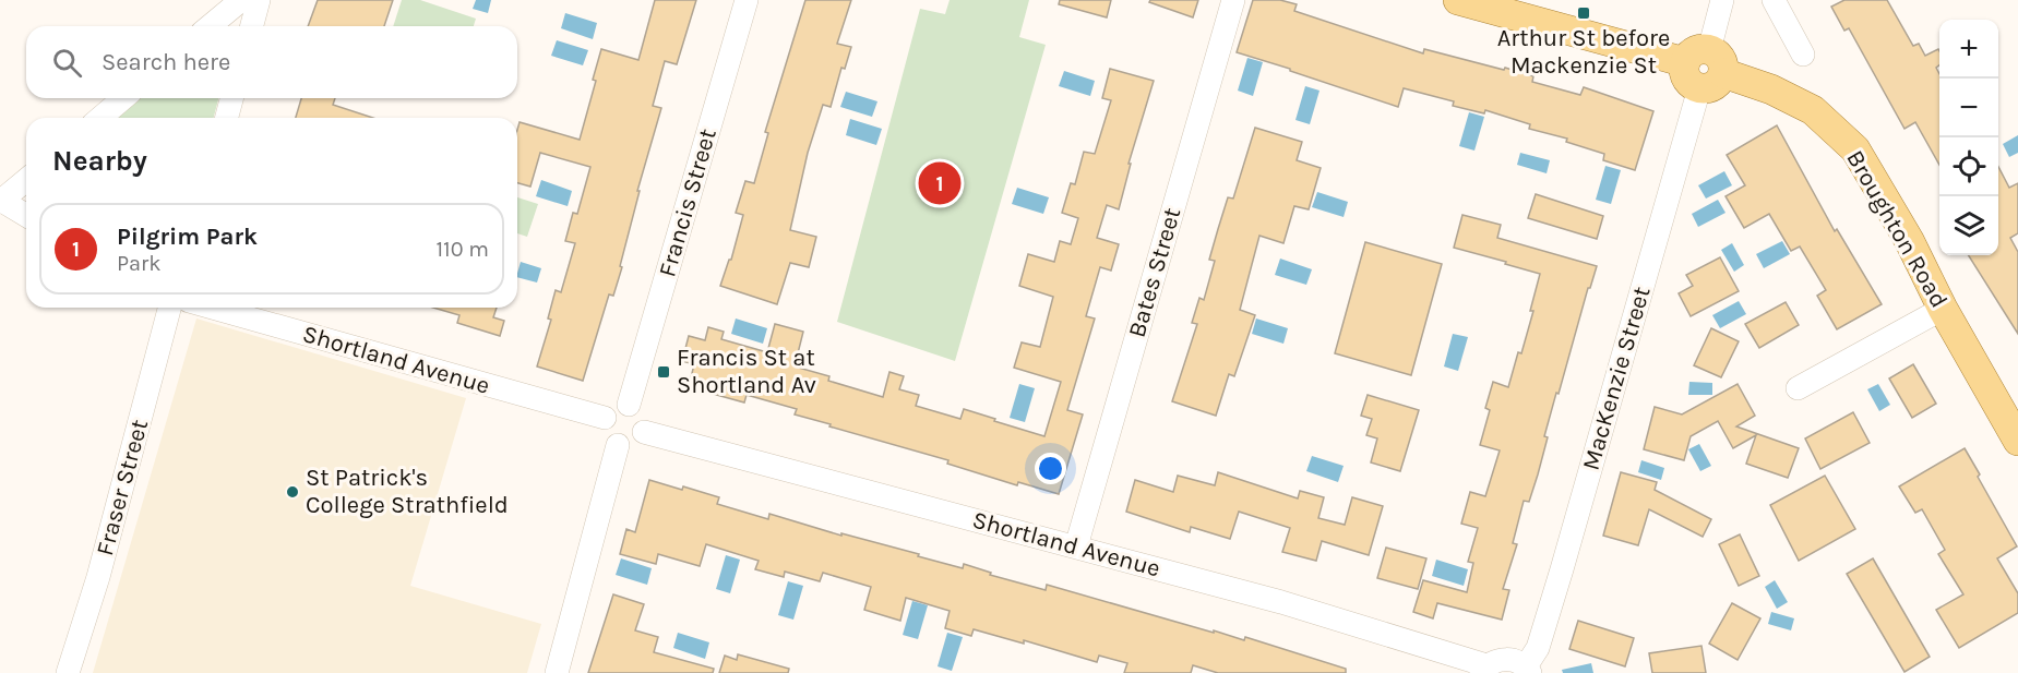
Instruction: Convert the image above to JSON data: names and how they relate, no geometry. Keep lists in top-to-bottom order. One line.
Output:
{"streets":{"main road":["Broughton Road"],"street":["Francis Street","Bates Street","Shortland Avenue","MacKenzie Street","Fraser Street"]},"crossings":[["Francis Street","Shortland Avenue"],["Broughton Road","MacKenzie Street"],["Bates Street","Shortland Avenue"]],"places":{"transit":["Arthur St before Mackenzie St","Francis St at Shortland Av"],"other":["St Patrick's College Strathfield"]},"page":{"map_buttons":["+","−"],"search":"Search here","heading":"Nearby","pins":"1","list":[{"mark":"1","name":"Pilgrim Park","note":"Park","value":"110 m"}]}}
